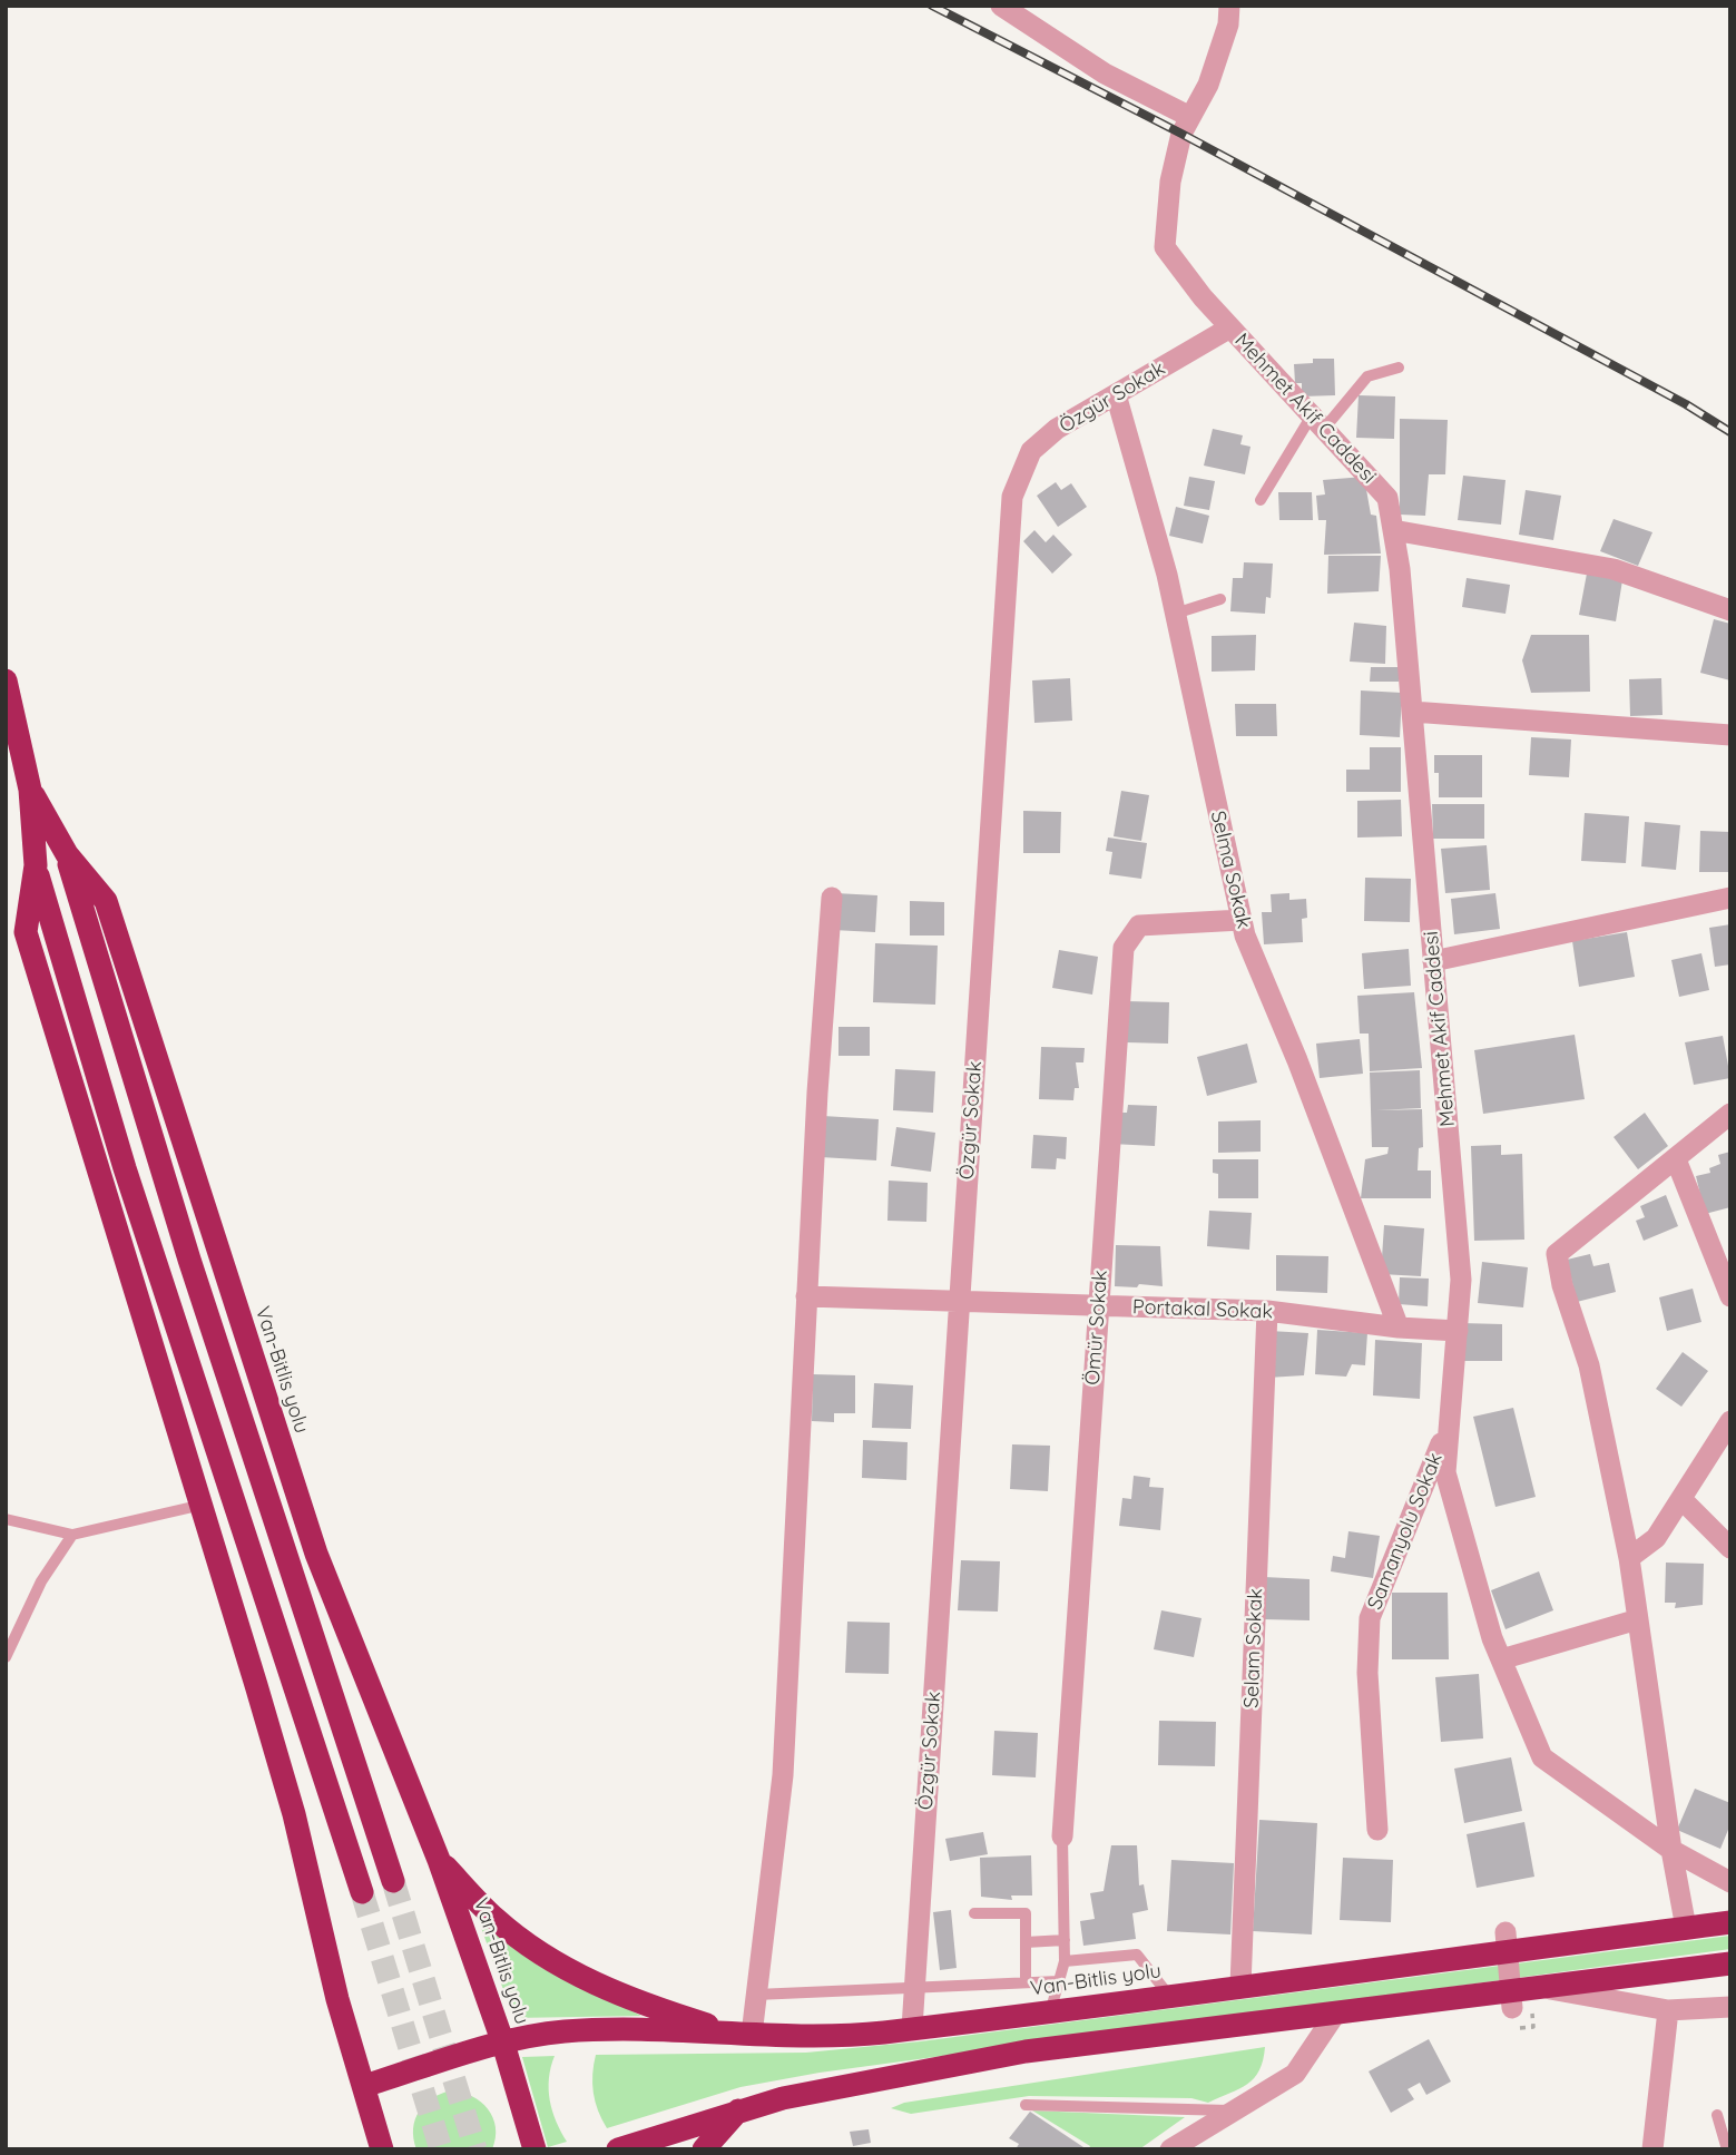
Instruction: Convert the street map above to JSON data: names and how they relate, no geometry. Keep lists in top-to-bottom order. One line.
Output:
{"streets":{"highway":["Van-Bitlis yolu"],"street":["Özgür Sokak","Mehmet Akif Caddesi","Selma Sokak","Portakal Sokak","Ömür Sokak","Samanyolu Sokak","Selam Sokak"]},"crossings":[["Özgür Sokak","Mehmet Akif Caddesi"],["Özgür Sokak","Selma Sokak"],["Özgür Sokak","Portakal Sokak"],["Özgür Sokak","Van-Bitlis yolu"],["Mehmet Akif Caddesi","Portakal Sokak"],["Mehmet Akif Caddesi","Samanyolu Sokak"],["Selma Sokak","Portakal Sokak"],["Selma Sokak","Ömür Sokak"],["Portakal Sokak","Ömür Sokak"],["Portakal Sokak","Selam Sokak"],["Van-Bitlis yolu","Selam Sokak"]]}
